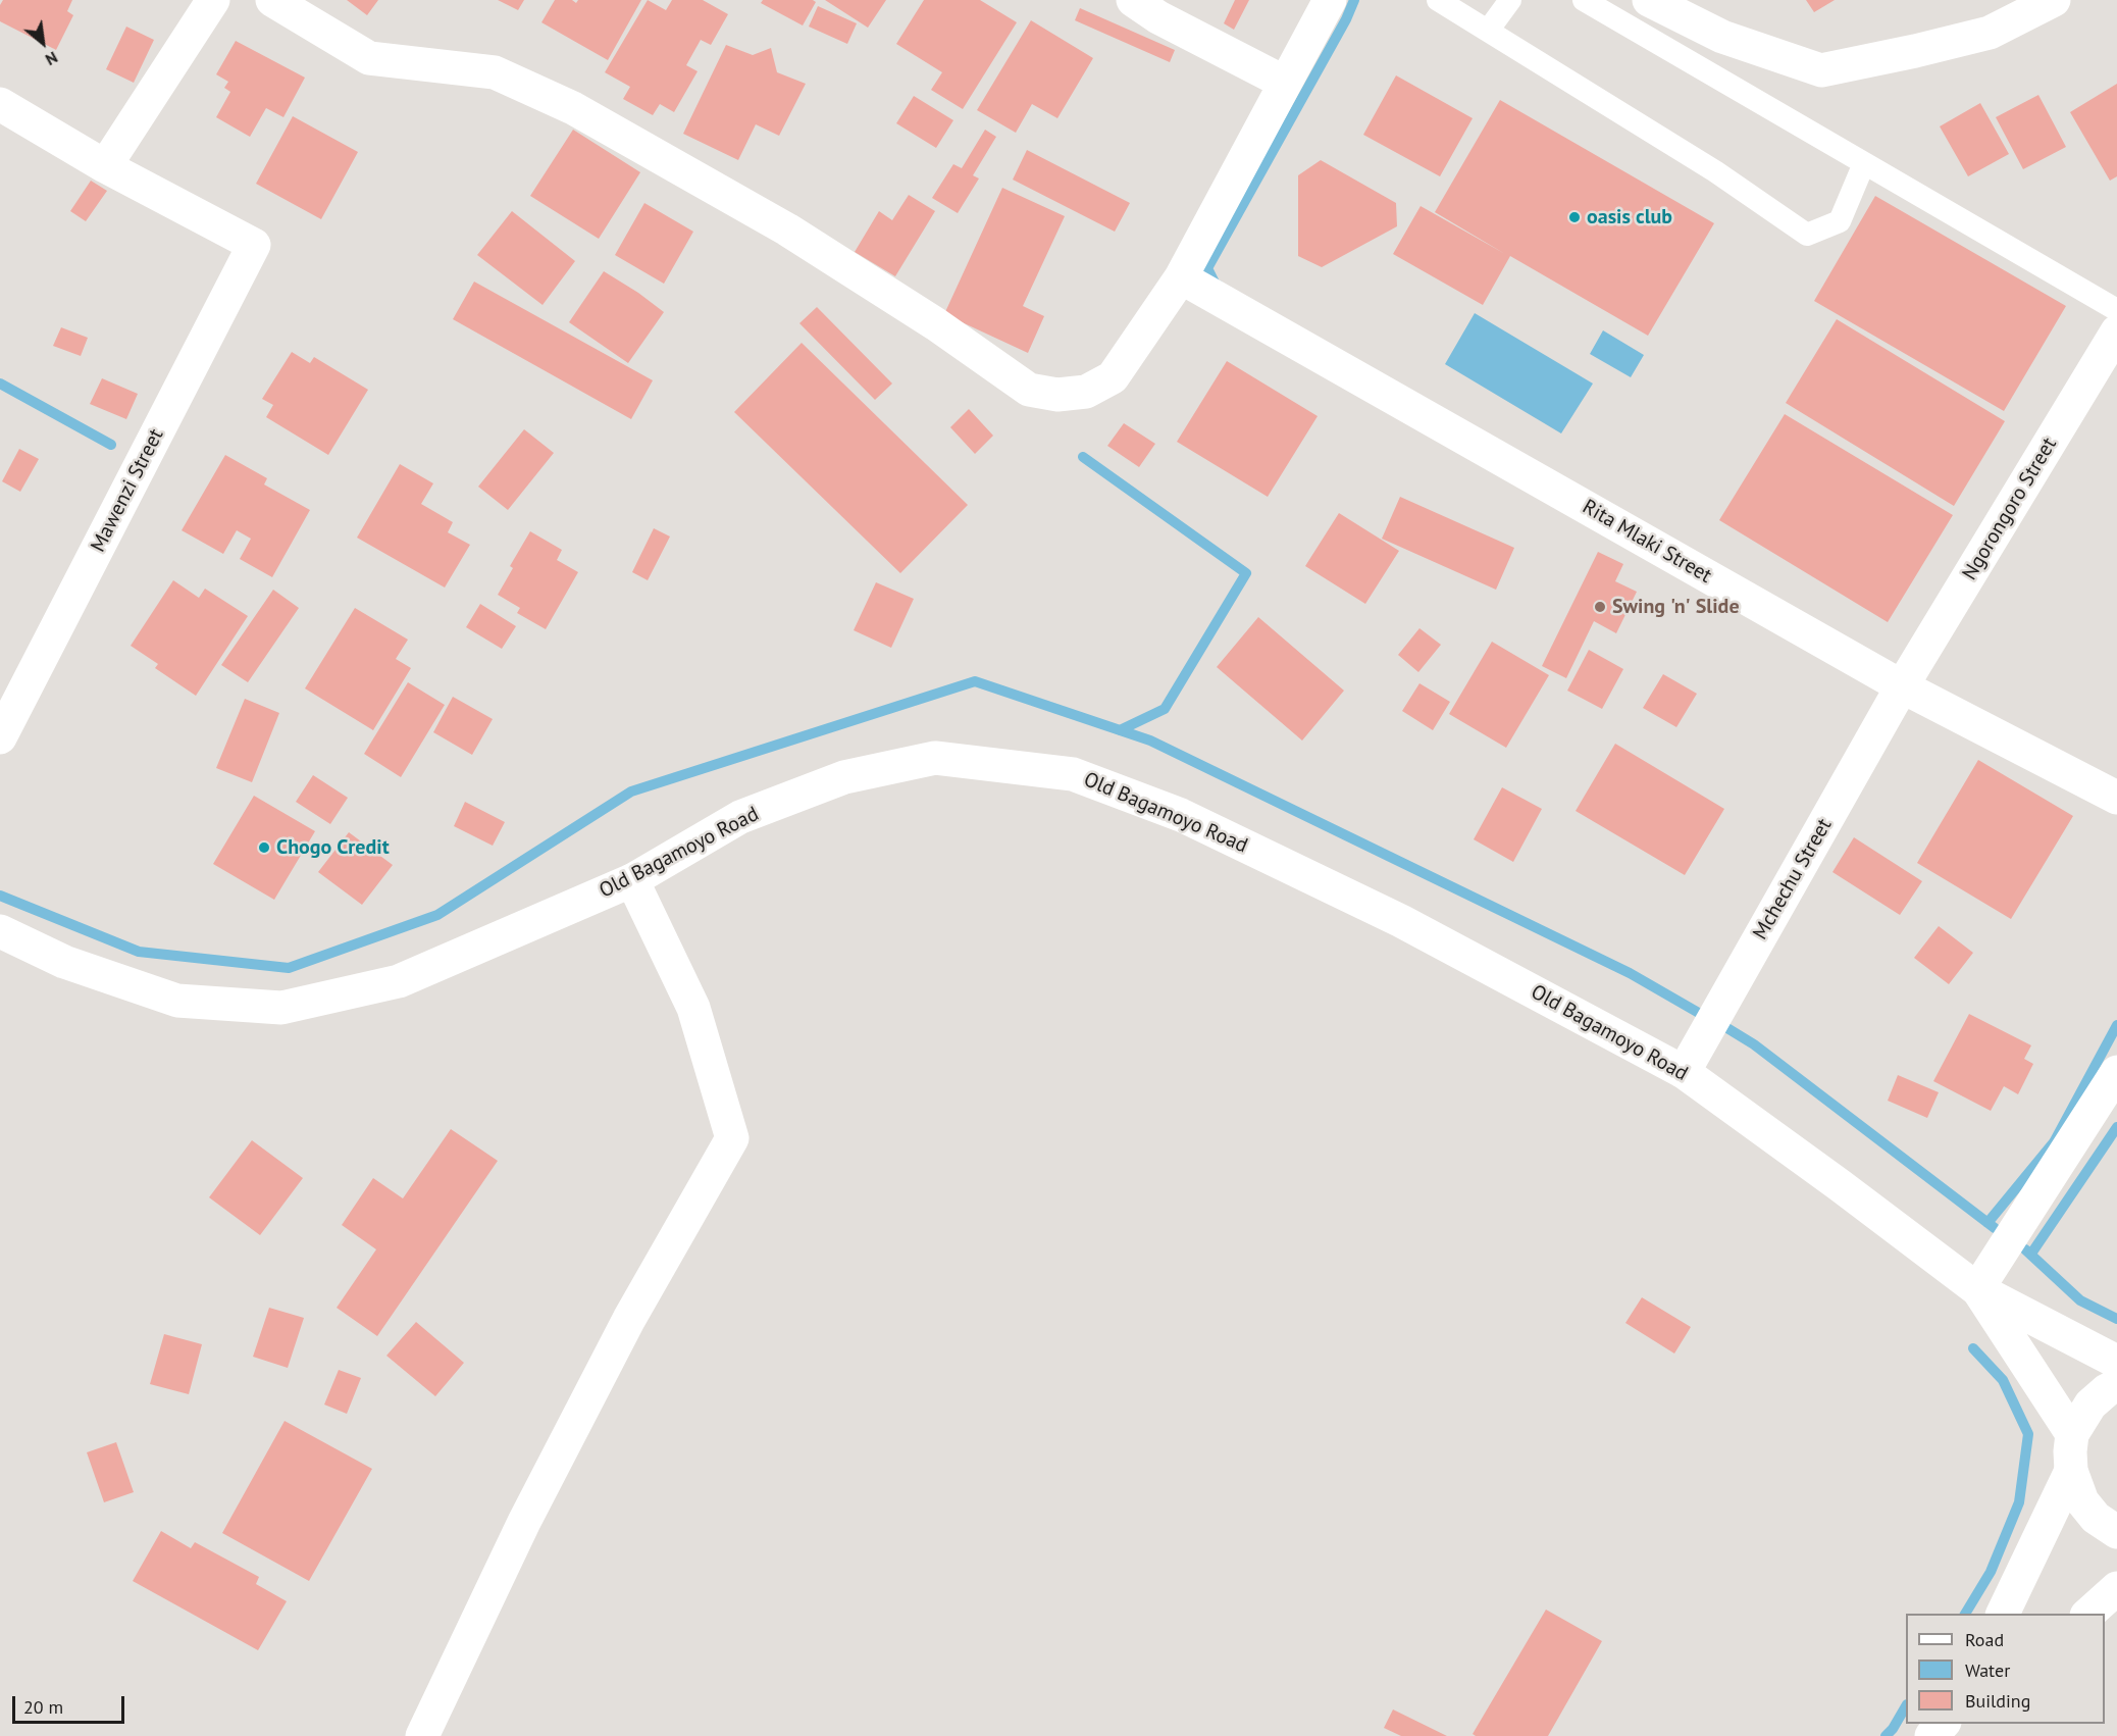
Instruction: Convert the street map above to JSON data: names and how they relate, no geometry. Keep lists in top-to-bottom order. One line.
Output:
{"streets":{"street":["Mawenzi Street","Ngorongoro Street","Rita Mlaki Street","Old Bagamoyo Road","Mchechu Street"]},"crossings":[["Ngorongoro Street","Rita Mlaki Street"],["Ngorongoro Street","Mchechu Street"],["Rita Mlaki Street","Mchechu Street"],["Old Bagamoyo Road","Mchechu Street"]],"places":["oasis club","Swing 'n' Slide","Chogo Credit"],"legend":["Road","Water","Building"],"scale_bar":"20 m","north":"bottom right"}
